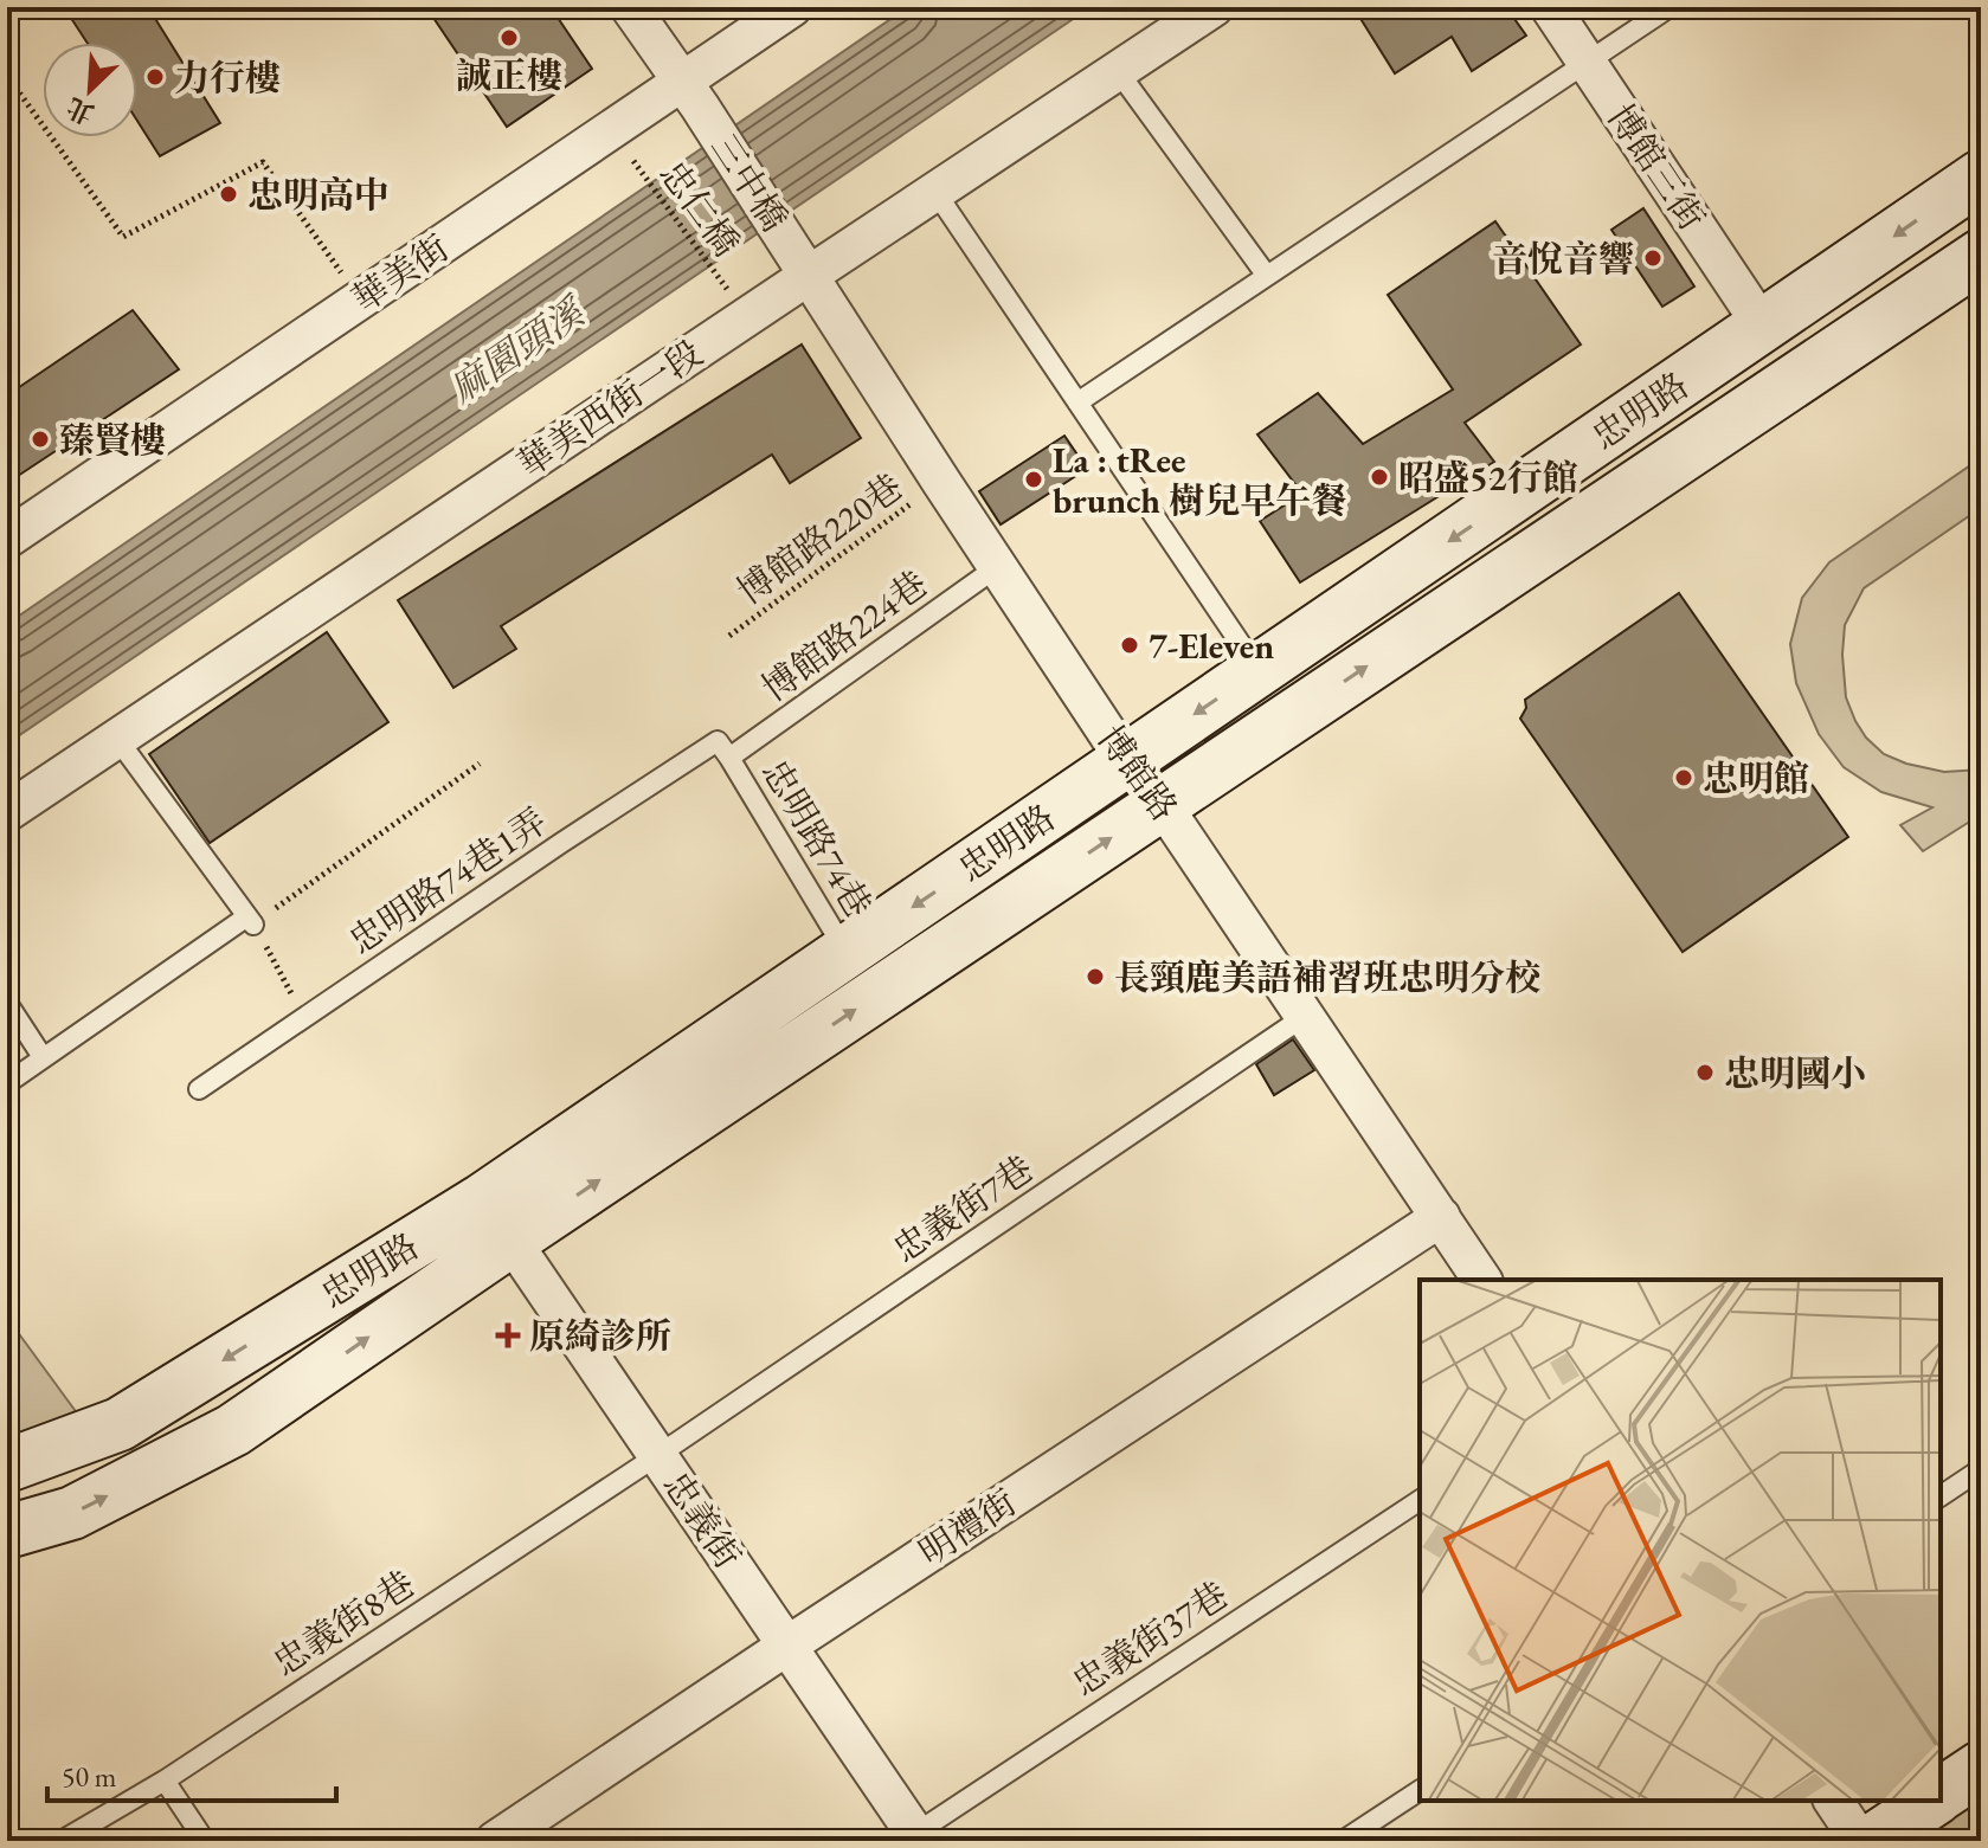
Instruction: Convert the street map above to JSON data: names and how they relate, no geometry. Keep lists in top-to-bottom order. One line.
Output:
{"streets":{"main road":["忠明路"],"street":["博館三街","三中橋","華美街","華美西街一段","博館路","忠義街","明禮街"],"lane":["博館路224巷","忠明路74巷","忠明路74巷1弄","忠義街7巷","忠義街8巷","忠義街37巷"],"path":["忠仁橋","博館路220巷"]},"crossings":[["博館三街","忠明路"],["三中橋","華美街"],["三中橋","華美西街一段"],["三中橋","博館路"],["忠仁橋","華美街"],["忠仁橋","華美西街一段"],["華美西街一段","博館路"],["忠明路","博館路"],["忠明路","忠明路74巷"],["忠明路","忠義街"],["博館路220巷","博館路"],["博館路224巷","博館路"],["博館路224巷","忠明路74巷"],["博館路224巷","忠明路74巷1弄"],["博館路","忠義街7巷"],["博館路","明禮街"],["忠明路74巷","忠明路74巷1弄"],["忠義街7巷","忠義街"],["忠義街7巷","忠義街8巷"],["忠義街","明禮街"],["忠義街","忠義街8巷"],["忠義街","忠義街37巷"]],"water":["麻園頭溪"],"places":{"other":["誠正樓","力行樓","忠明高中","音悅音響","臻賢樓","昭盛52行館","La : tRee brunch 樹兒早午餐","7-Eleven","忠明館","長頸鹿美語補習班忠明分校","忠明國小"],"health":["原綺診所"]},"scale_bar":"50 m","north":"bottom left"}
